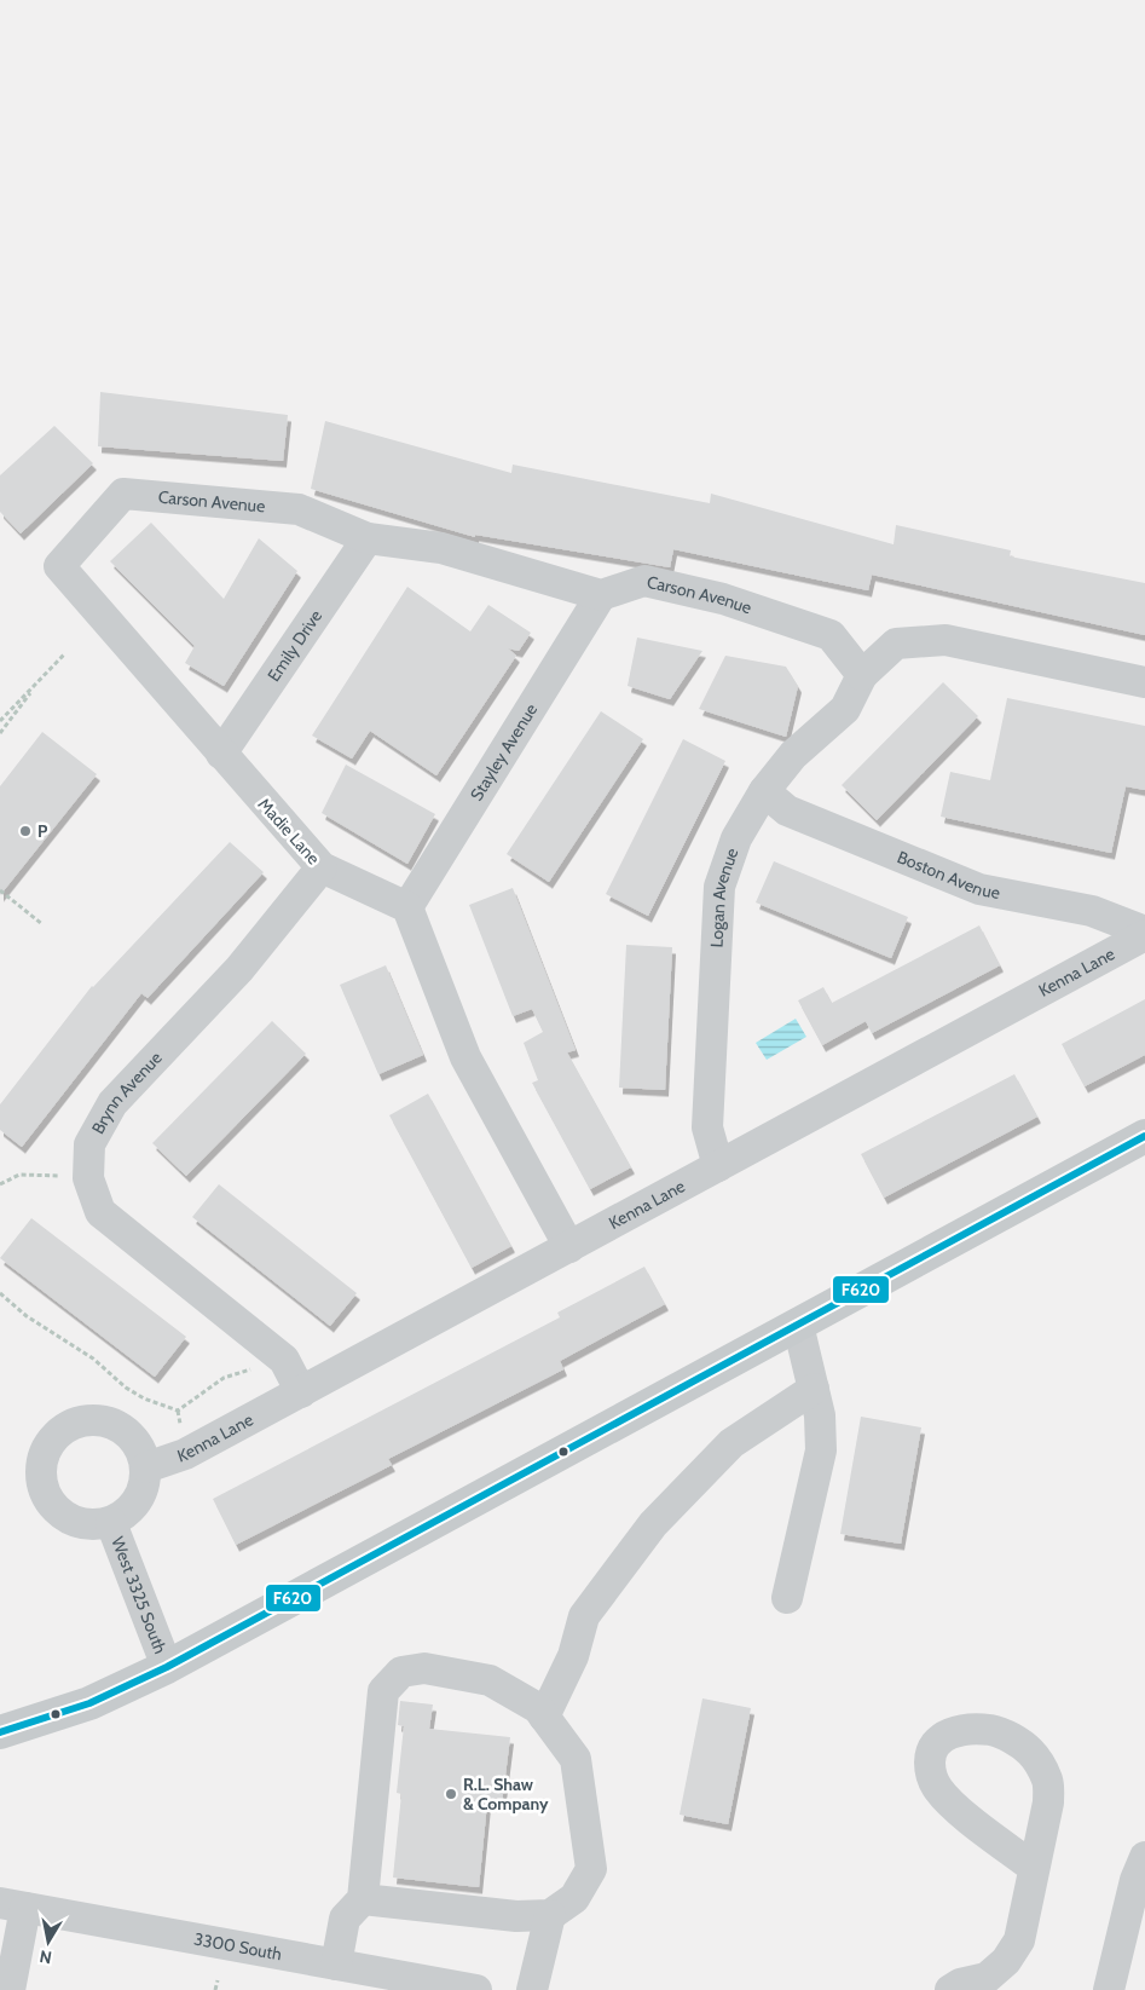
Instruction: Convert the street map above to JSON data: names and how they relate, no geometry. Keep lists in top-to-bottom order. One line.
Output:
{"streets":{"street":["Carson Avenue","Emily Drive","Stayley Avenue","Madie Lane","Boston Avenue","Logan Avenue","Kenna Lane","Brynn Avenue","West 3325 South","3300 South"]},"crossings":[["Carson Avenue","Emily Drive"],["Carson Avenue","Stayley Avenue"],["Carson Avenue","Madie Lane"],["Carson Avenue","Logan Avenue"],["Emily Drive","Madie Lane"],["Stayley Avenue","Madie Lane"],["Madie Lane","Brynn Avenue"],["Boston Avenue","Logan Avenue"],["Boston Avenue","Kenna Lane"],["Logan Avenue","Kenna Lane"],["Kenna Lane","Brynn Avenue"],["Kenna Lane","West 3325 South"]],"places":["P","R.L. Shaw & Company"],"lines":["transit line F620"],"north":"bottom"}
